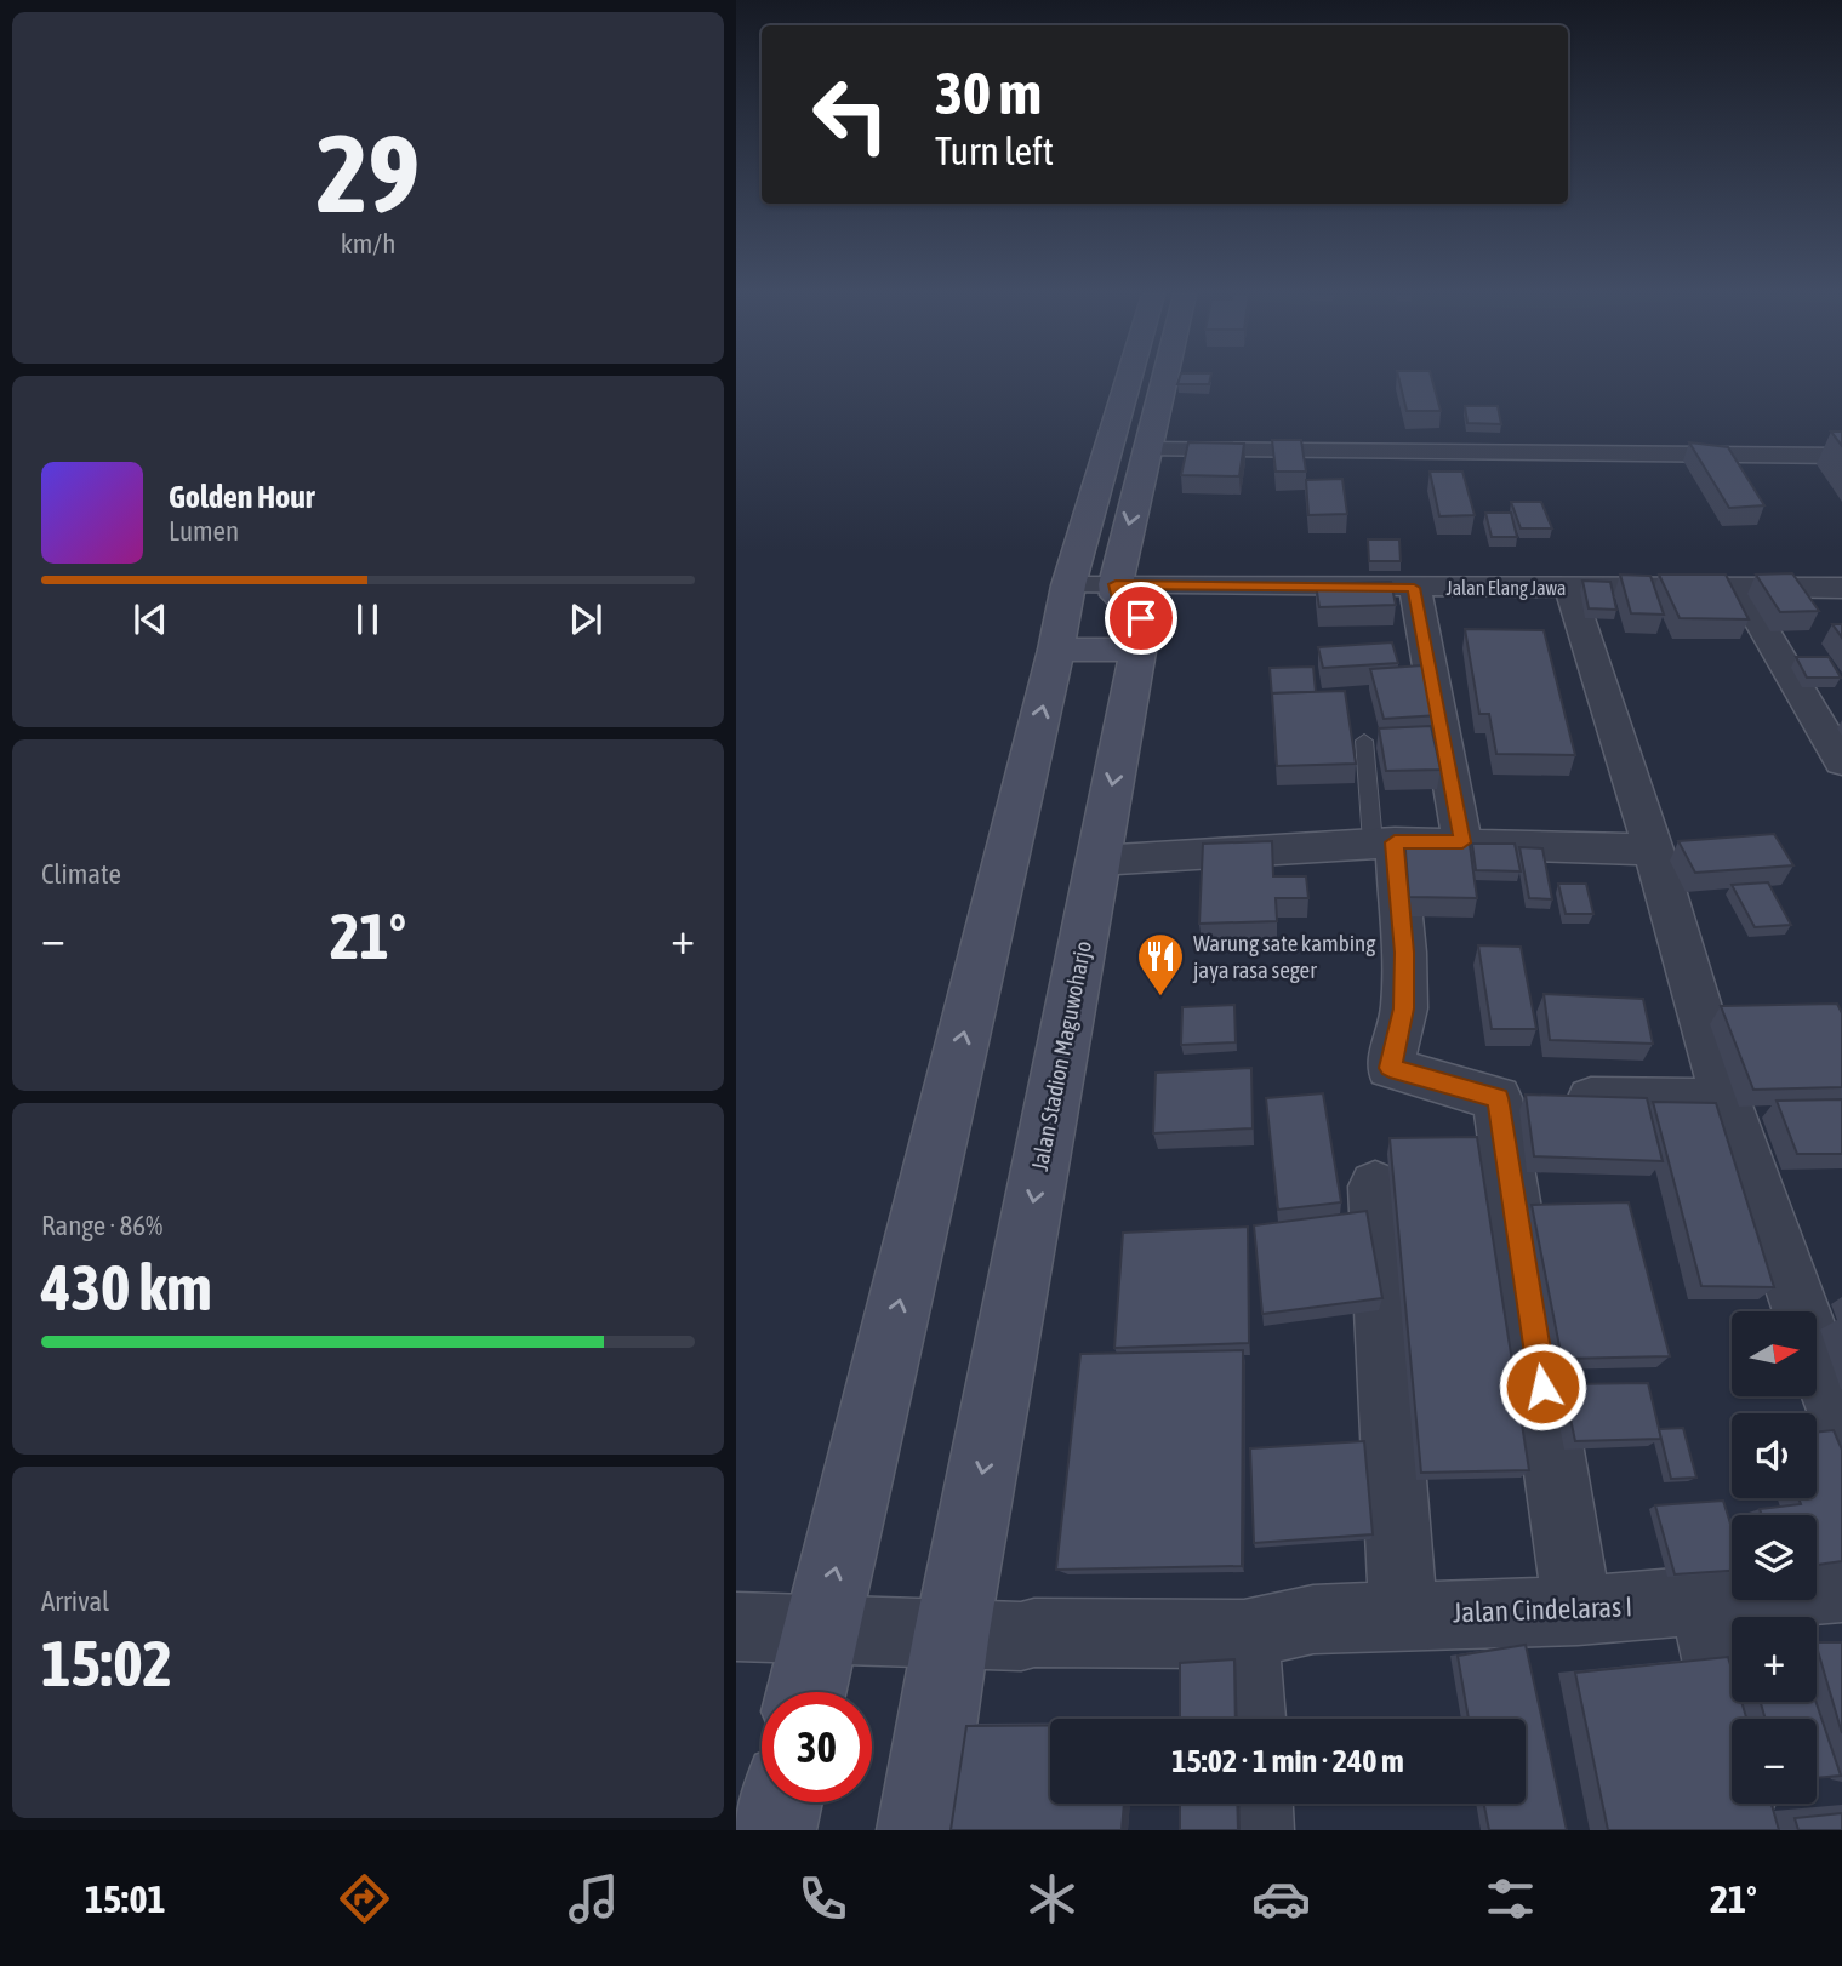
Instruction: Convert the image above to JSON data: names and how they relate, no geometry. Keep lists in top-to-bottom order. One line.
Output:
{"streets":{"main road":["Jalan Stadion Maguwoharjo"],"street":["Jalan Elang Jawa","Jalan Cindelaras I"]},"crossings":[["Jalan Elang Jawa","Jalan Stadion Maguwoharjo"],["Jalan Stadion Maguwoharjo","Jalan Cindelaras I"]],"places":{"restaurant":["Warung sate kambing jaya rasa seger"]},"north":"right","page":{"tile":[["29","km/h"],"Climate",["Range · 86%","430 km"],["Arrival","15:02"]],"turn":["30 m","Turn left"],"song":["Golden Hour","Lumen"],"heat":["−","21°","+"],"map_buttons":["+","−"],"limit":"30","trip":"15:02 · 1 min · 240 m","tabs":["15:01","21°"]}}
